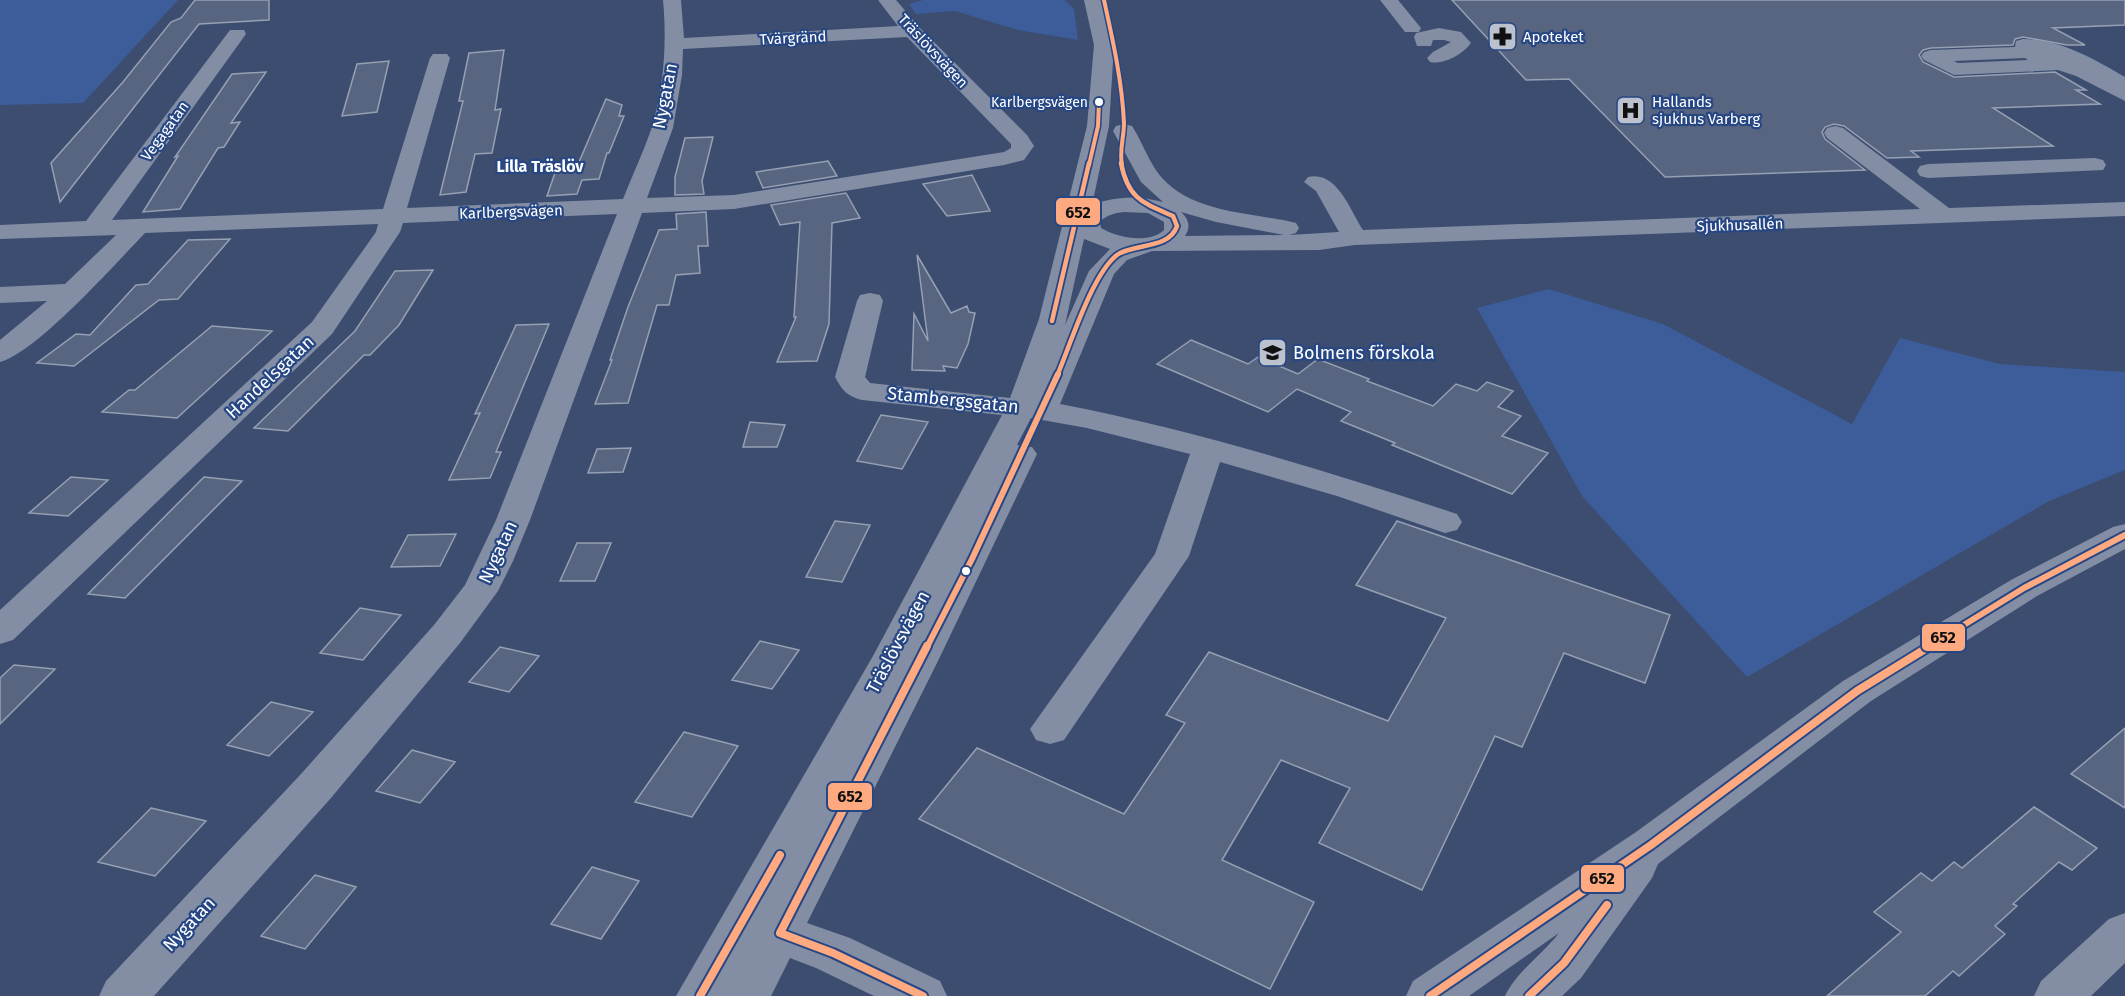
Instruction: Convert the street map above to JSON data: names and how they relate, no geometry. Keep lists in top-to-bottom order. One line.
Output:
{"streets":{"street":["Tvärgränd","Träslövsvägen","Nygatan","Vegagatan","Karlbergsvägen","Sjukhusallén","Handelsgatan","Stambergsgatan"]},"crossings":[["Tvärgränd","Träslövsvägen"],["Tvärgränd","Nygatan"],["Träslövsvägen","Karlbergsvägen"],["Träslövsvägen","Stambergsgatan"],["Nygatan","Karlbergsvägen"],["Vegagatan","Karlbergsvägen"],["Karlbergsvägen","Handelsgatan"]],"districts":["Lilla Träslöv"],"places":{"pharmacy":["Apoteket"],"other":["Karlbergsvägen"],"hospital":["Hallands sjukhus Varberg"],"school or university":["Bolmens förskola"]},"lines":["transit line 652"]}
